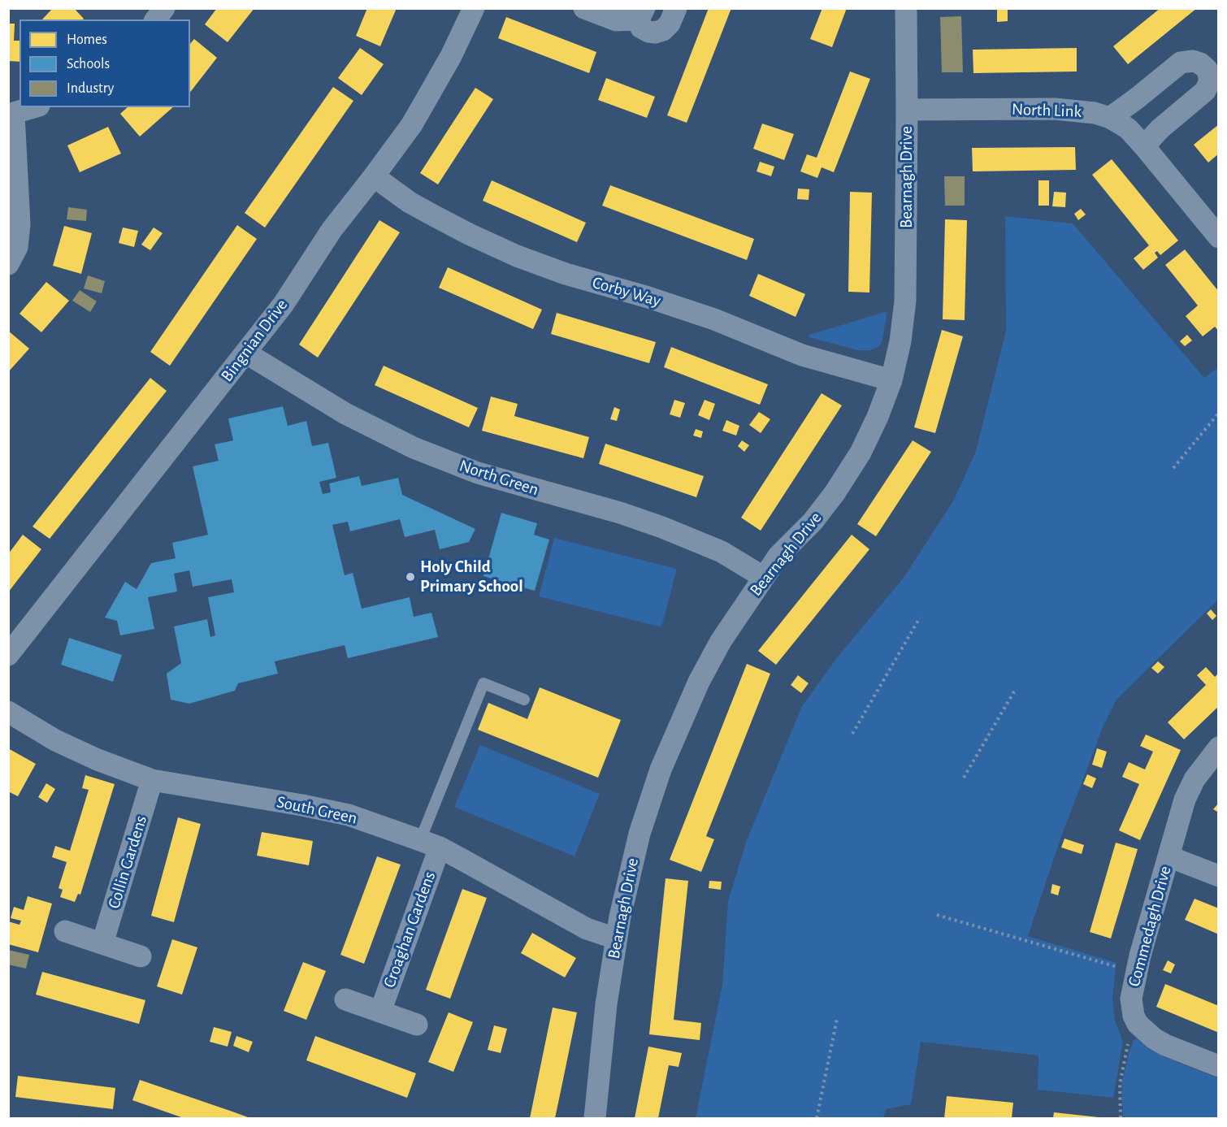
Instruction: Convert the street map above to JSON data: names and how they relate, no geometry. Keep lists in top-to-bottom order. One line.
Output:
{"streets":{"street":["North Link","Bearnagh Drive","Corby Way","Bingnian Drive","North Green","South Green","Collin Gardens","Commedagh Drive","Croaghan Gardens"]},"crossings":[["North Link","Bearnagh Drive"],["Bearnagh Drive","Corby Way"],["Bearnagh Drive","North Green"],["Bearnagh Drive","South Green"],["Corby Way","Bingnian Drive"],["Bingnian Drive","North Green"],["South Green","Collin Gardens"],["South Green","Croaghan Gardens"]],"places":["Holy Child Primary School"],"legend":["Homes","Schools","Industry"]}
